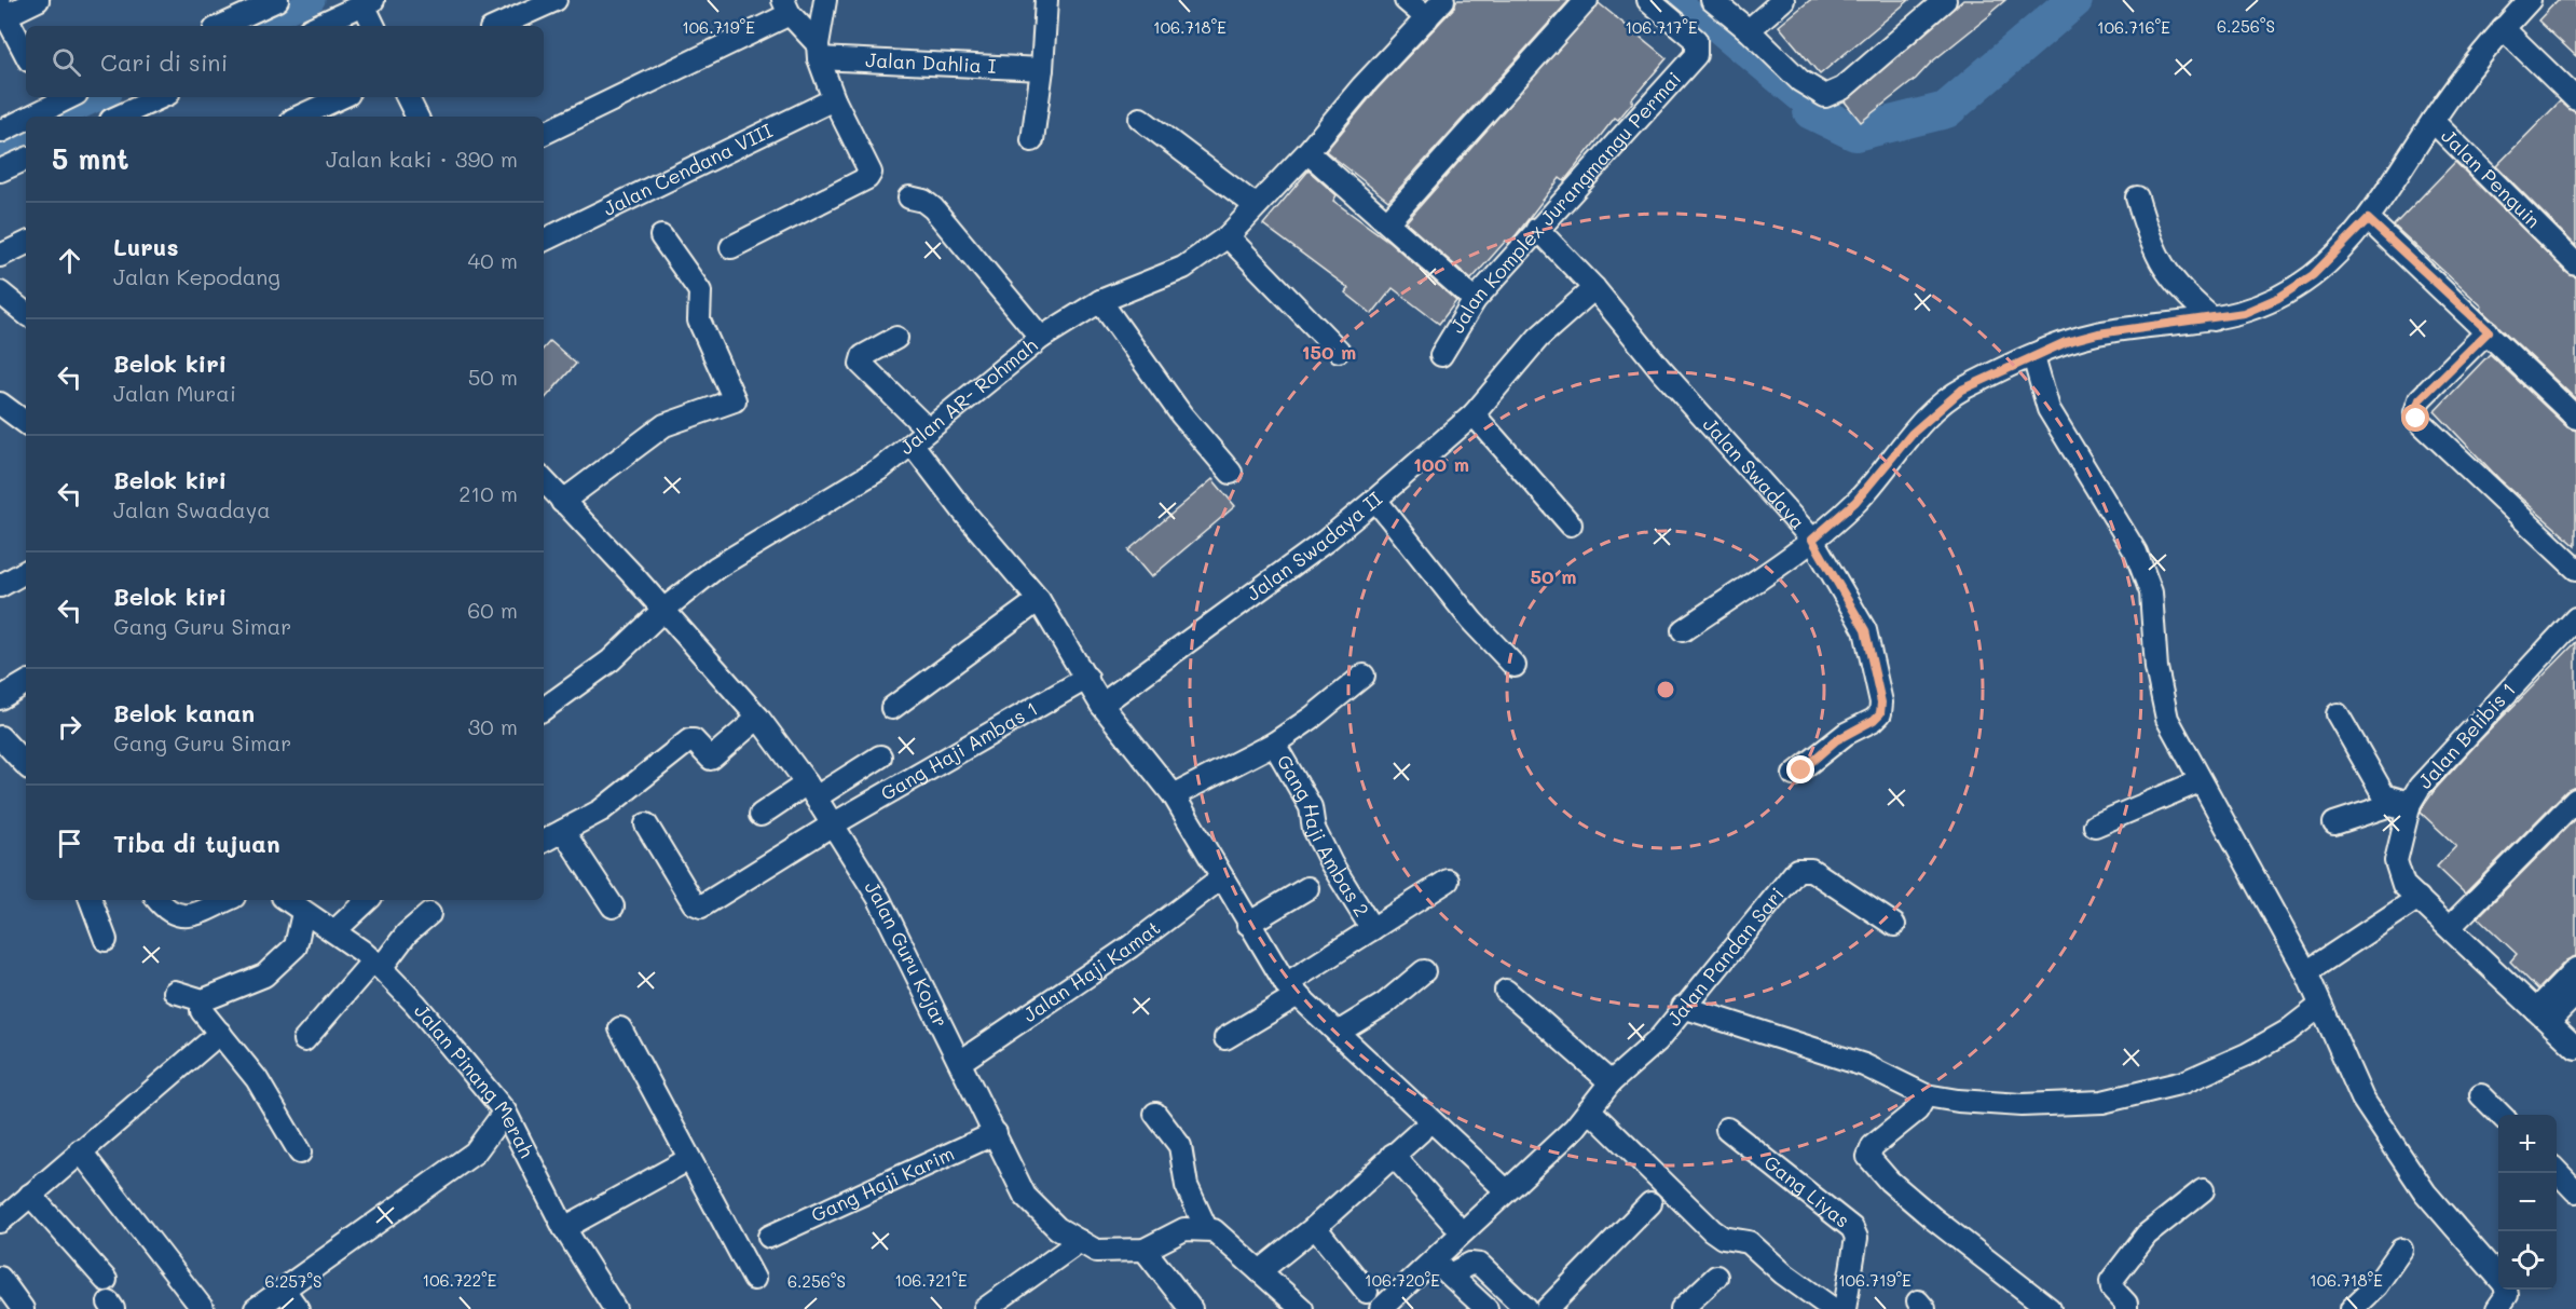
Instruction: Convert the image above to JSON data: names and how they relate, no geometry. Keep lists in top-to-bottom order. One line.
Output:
{"streets":{"street":["Jalan Dahlia I","Jalan Cendana VIII","Jalan Penguin","Jalan Komplex Jurangmangu Permai","Jalan AR- Rohmah","Jalan Swadaya","Jalan Swadaya II","Jalan Belibis 1","Gang Haji Ambas 1","Gang Haji Ambas 2","Jalan Guru Kojar","Jalan Pandan Sari","Jalan Haji Kamat","Jalan Pinang Merah","Gang Haji Karim","Gang Liyas"]},"crossings":[["Jalan Penguin","Jalan Swadaya"],["Jalan Komplex Jurangmangu Permai","Jalan Swadaya"],["Jalan AR- Rohmah","Jalan Guru Kojar"],["Jalan Swadaya","Jalan Swadaya II"],["Gang Haji Ambas 1","Jalan Guru Kojar"],["Jalan Guru Kojar","Jalan Haji Kamat"],["Jalan Guru Kojar","Gang Haji Karim"]],"page":{"search":"Cari di sini","heading":["5 mnt","Jalan kaki · 390 m"],"list":[["Lurus","Jalan Kepodang","40 m"],["Belok kiri","Jalan Murai","50 m"],["Belok kiri","Jalan Swadaya","210 m"],["Belok kiri","Gang Guru Simar","60 m"],["Belok kanan","Gang Guru Simar","30 m"],"Tiba di tujuan"],"map_buttons":["+","−"]},"coordinates":["6.256°S","106.719°E","106.718°E","106.717°E","106.716°E","106.722°E","106.721°E","106.720°E","6.257°S"],"rings":["150 m","100 m","50 m"]}
